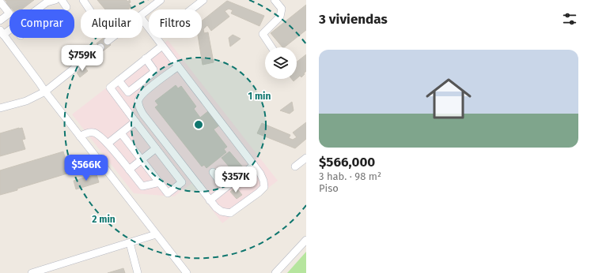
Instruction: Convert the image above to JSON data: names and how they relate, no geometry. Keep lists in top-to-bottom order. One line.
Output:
{"page":{"heading":"3 viviendas","chip":["Comprar","Alquilar","Filtros"],"list":[{"name":"$566,000","note":"3 hab. · 98 m² · Piso"}],"price":["$759K","$566K","$357K"]},"rings":["1 min","2 min"]}
